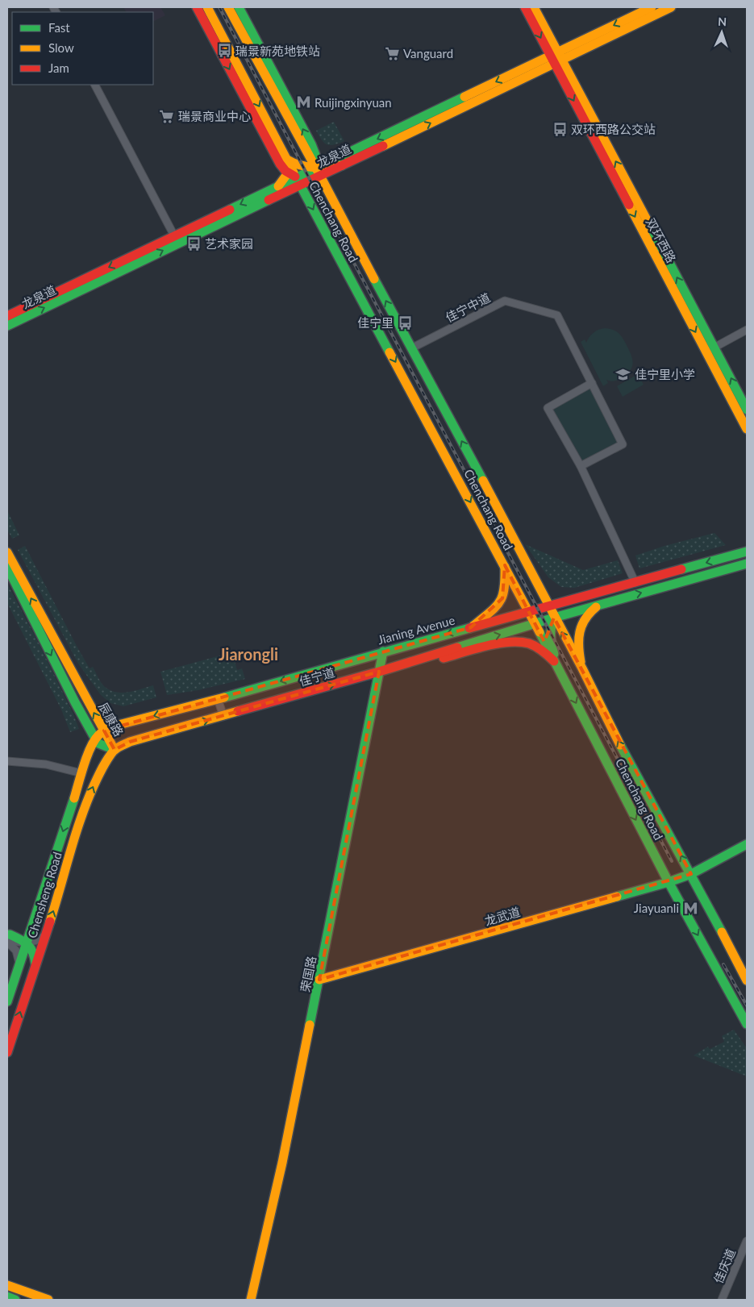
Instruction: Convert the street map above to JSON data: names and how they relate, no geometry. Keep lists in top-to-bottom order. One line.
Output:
{"streets":{"main road":["龙泉道","Chenchang Road","双环西路","Jianing Avenue","佳宁道","辰康路","Chensheng Road","龙武道","荣国路"],"street":["佳宁中道","佳庆道"]},"crossings":[["龙泉道","Chenchang Road"],["龙泉道","双环西路"],["Chenchang Road","佳宁中道"],["Chenchang Road","Jianing Avenue"],["Chenchang Road","龙武道"],["Jianing Avenue","辰康路"],["Jianing Avenue","Chensheng Road"],["Jianing Avenue","荣国路"],["佳宁道","辰康路"],["佳宁道","Chensheng Road"],["佳宁道","荣国路"],["辰康路","Chensheng Road"],["龙武道","荣国路"]],"one_way":["佳宁道"],"districts":["Jiarongli"],"places":{"bus stop":["瑞景新苑地铁站","双环西路公交站","艺术家园","佳宁里"],"supermarket":["Vanguard","瑞景商业中心"],"metro station":["Ruijingxinyuan","Jiayuanli"],"school or university":["佳宁里小学"]},"legend":["Fast","Slow","Jam"],"north":"top"}
